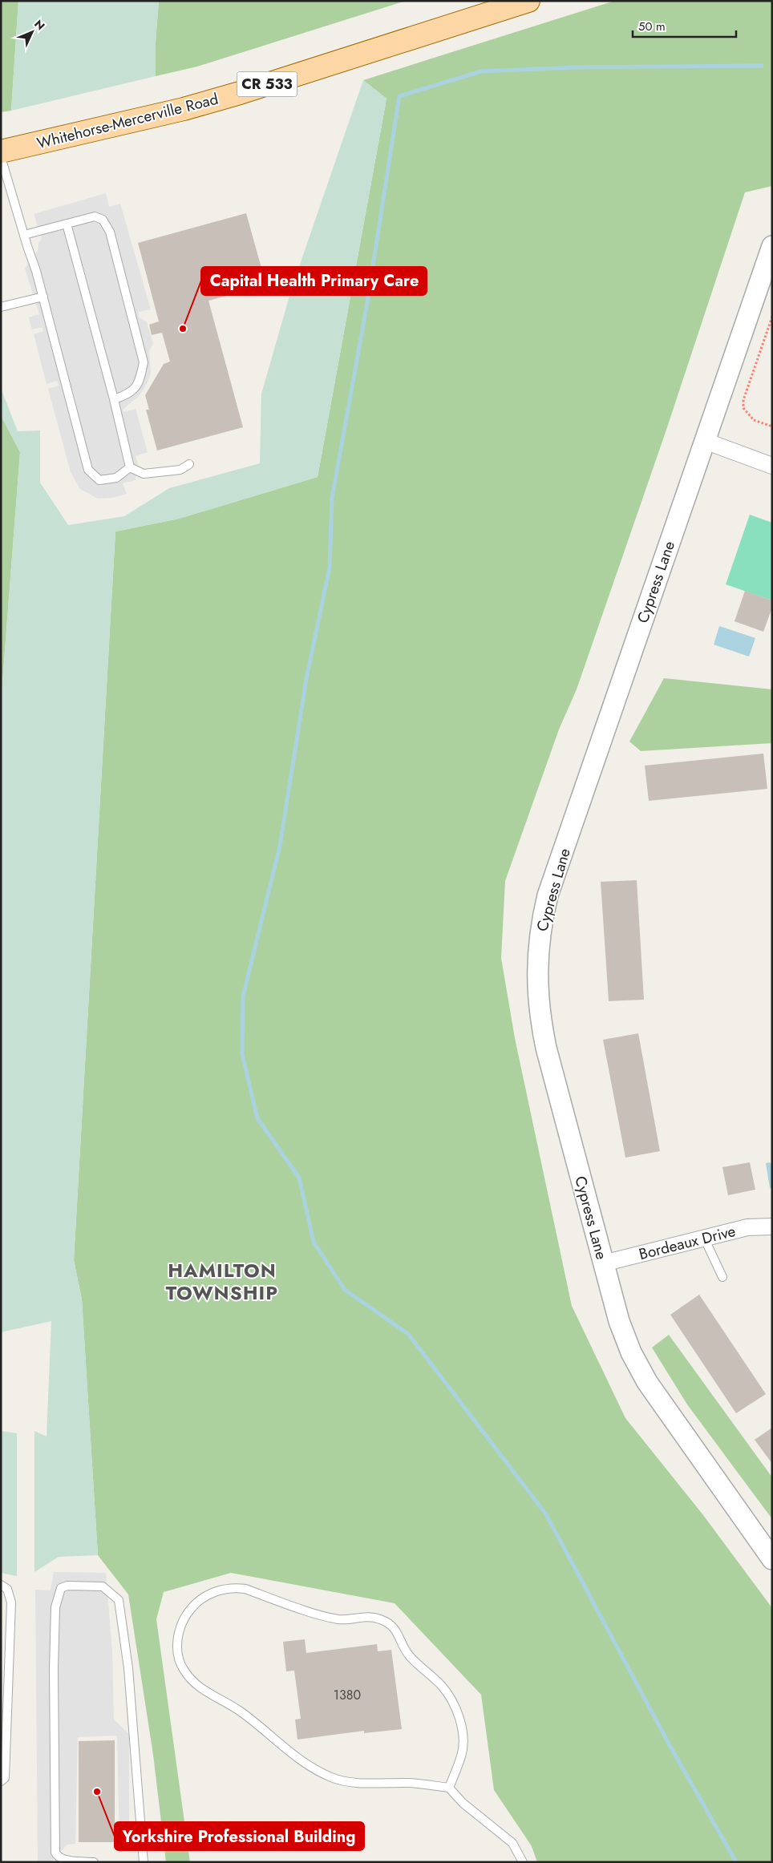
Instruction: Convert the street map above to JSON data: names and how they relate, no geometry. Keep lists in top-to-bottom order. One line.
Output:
{"streets":{"main road":["CR 533","Whitehorse-Mercerville Road"],"street":["Cypress Lane","Bordeaux Drive"]},"crossings":[["Cypress Lane","Bordeaux Drive"]],"districts":["HAMILTON TOWNSHIP"],"places":["Capital Health Primary Care","Yorkshire Professional Building"],"house_numbers":["1380"],"scale_bar":"50 m","north":"top right"}
